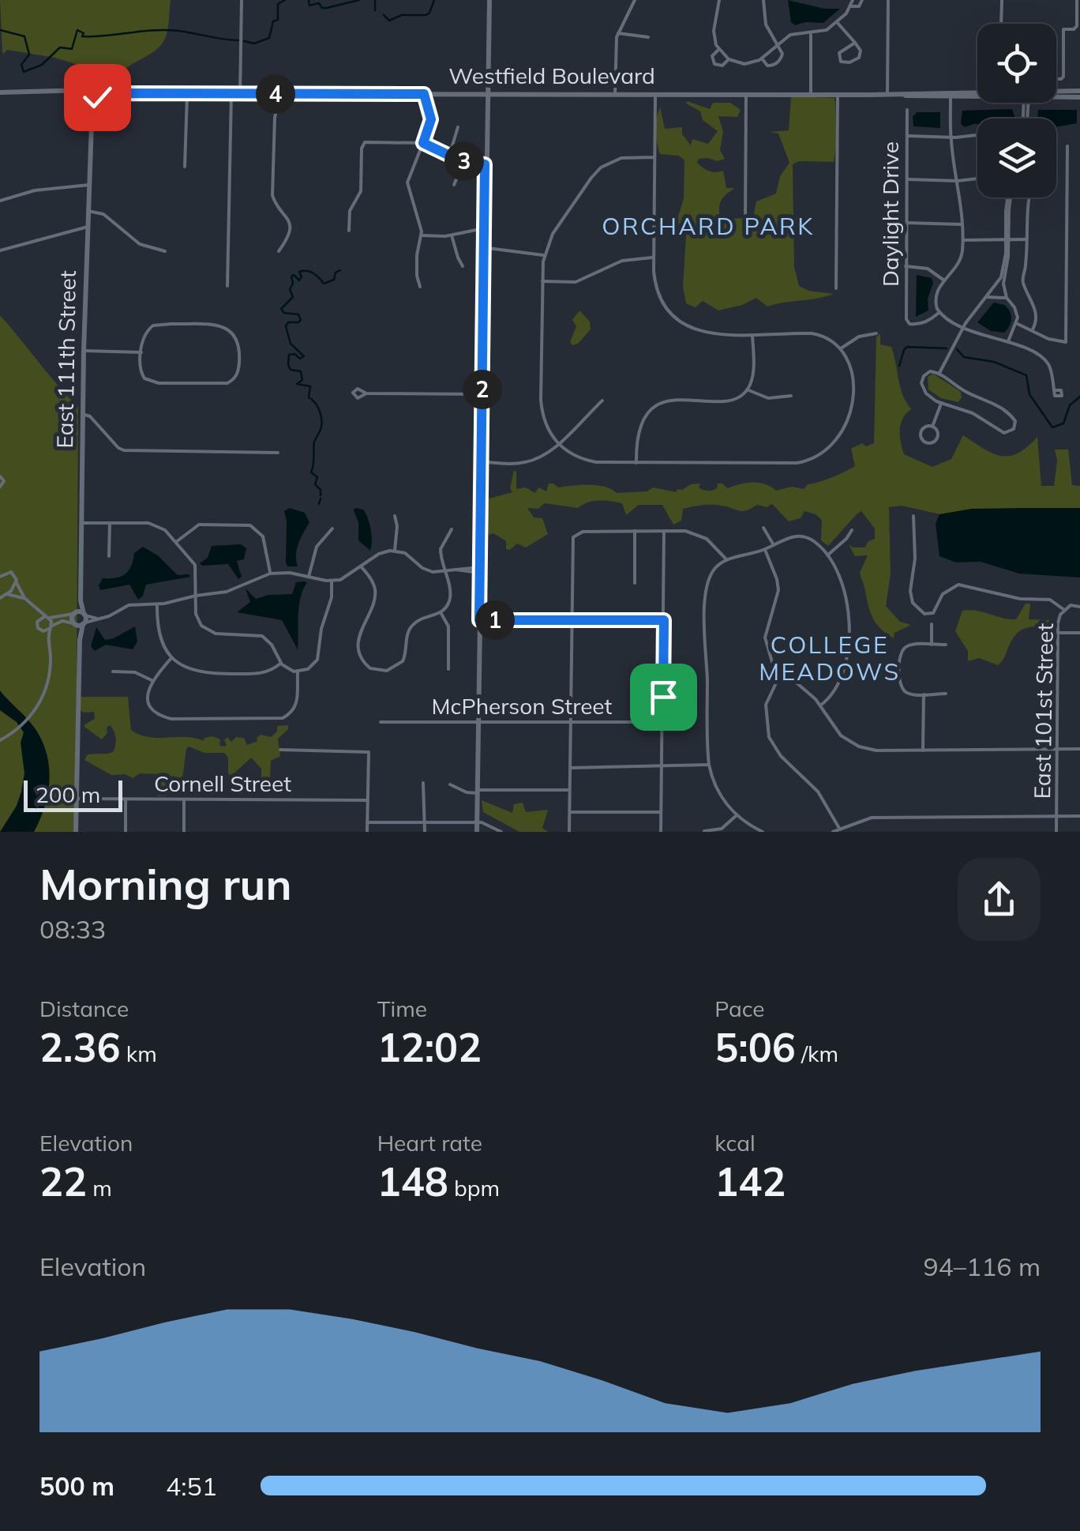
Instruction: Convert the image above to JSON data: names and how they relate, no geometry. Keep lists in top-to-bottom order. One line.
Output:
{"streets":{"main road":["Westfield Boulevard","East 111th Street"],"street":["Daylight Drive","McPherson Street","East 101st Street","Cornell Street"]},"crossings":[["Westfield Boulevard","East 111th Street"],["East 111th Street","Cornell Street"]],"districts":["ORCHARD PARK","COLLEGE MEADOWS"],"scale_bar":"200 m","page":{"pins":["4","3","2","1"],"scale":"200 m","heading":["Morning run","08:33"],"stats":[["Distance","2.36 km"],["Time","12:02"],["Pace","5:06 /km"],["Elevation","22 m"],["Heart rate","148 bpm"],["kcal","142"]],"chart":["Elevation","94–116 m"],"list":[{"name":"500 m","note":"4:51"}]}}
